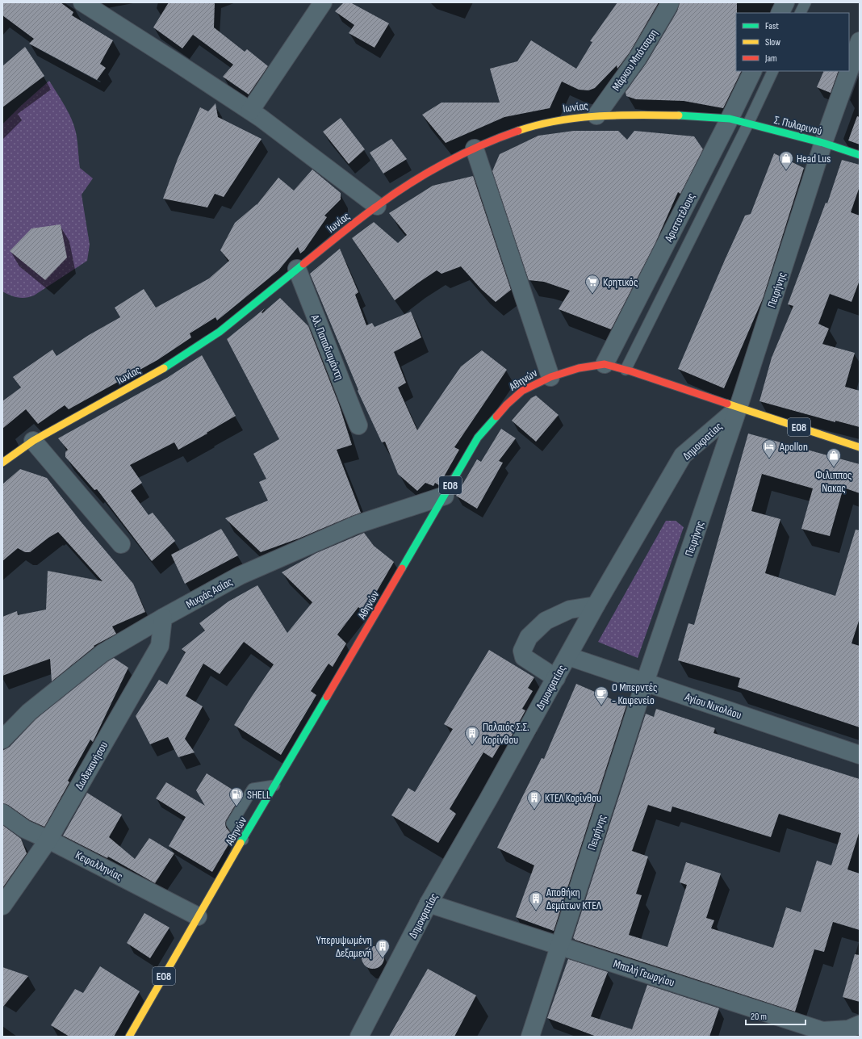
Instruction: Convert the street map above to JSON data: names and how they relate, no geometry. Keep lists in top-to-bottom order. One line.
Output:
{"streets":{"main road":["Ιωνίας","Σ. Πυλαρινού","Αθηνών","ΕΟ8"],"street":["Μάρκου Μπότσαρη","Αριστοτέλους","Πειρήνης","Αλ. Παπαδιαμάντη","Δημοκρατίας","Μικράς Ασίας","Αγίου Νικολάου","Δωδεκανήσου","Κεφαλληνίας","Μπαλή Γεωργίου"]},"crossings":[["Μάρκου Μπότσαρη","Ιωνίας"],["Ιωνίας","Σ. Πυλαρινού"],["Ιωνίας","Αριστοτέλους"],["Ιωνίας","Αλ. Παπαδιαμάντη"],["Σ. Πυλαρινού","Αριστοτέλους"],["Σ. Πυλαρινού","Πειρήνης"],["Αριστοτέλους","Αθηνών"],["Πειρήνης","Αθηνών"],["Πειρήνης","ΕΟ8"],["Πειρήνης","Δημοκρατίας"],["Πειρήνης","Αγίου Νικολάου"],["Πειρήνης","Μπαλή Γεωργίου"],["Αθηνών","ΕΟ8"],["Αθηνών","Δημοκρατίας"],["Αθηνών","Μικράς Ασίας"],["Αθηνών","Κεφαλληνίας"],["ΕΟ8","Δημοκρατίας"],["Δημοκρατίας","Αγίου Νικολάου"],["Δημοκρατίας","Μπαλή Γεωργίου"],["Μικράς Ασίας","Δωδεκανήσου"],["Δωδεκανήσου","Κεφαλληνίας"]],"places":{"shop":["Head Lus","Φιλιππος Νακας"],"supermarket":["Κρητικός"],"hotel":["Apollon"],"cafe":["Ο Μπερντές - Καφενείο"],"building":["Παλαιός Σ.Σ. Κορίνθου","ΚΤΕΛ Κορίνθου","Αποθήκη Δεμάτων ΚΤΕΛ","Υπερυψωμένη Δεξαμενή"],"fuel station":["SHELL"]},"legend":["Fast","Slow","Jam"],"scale_bar":"20 m"}
